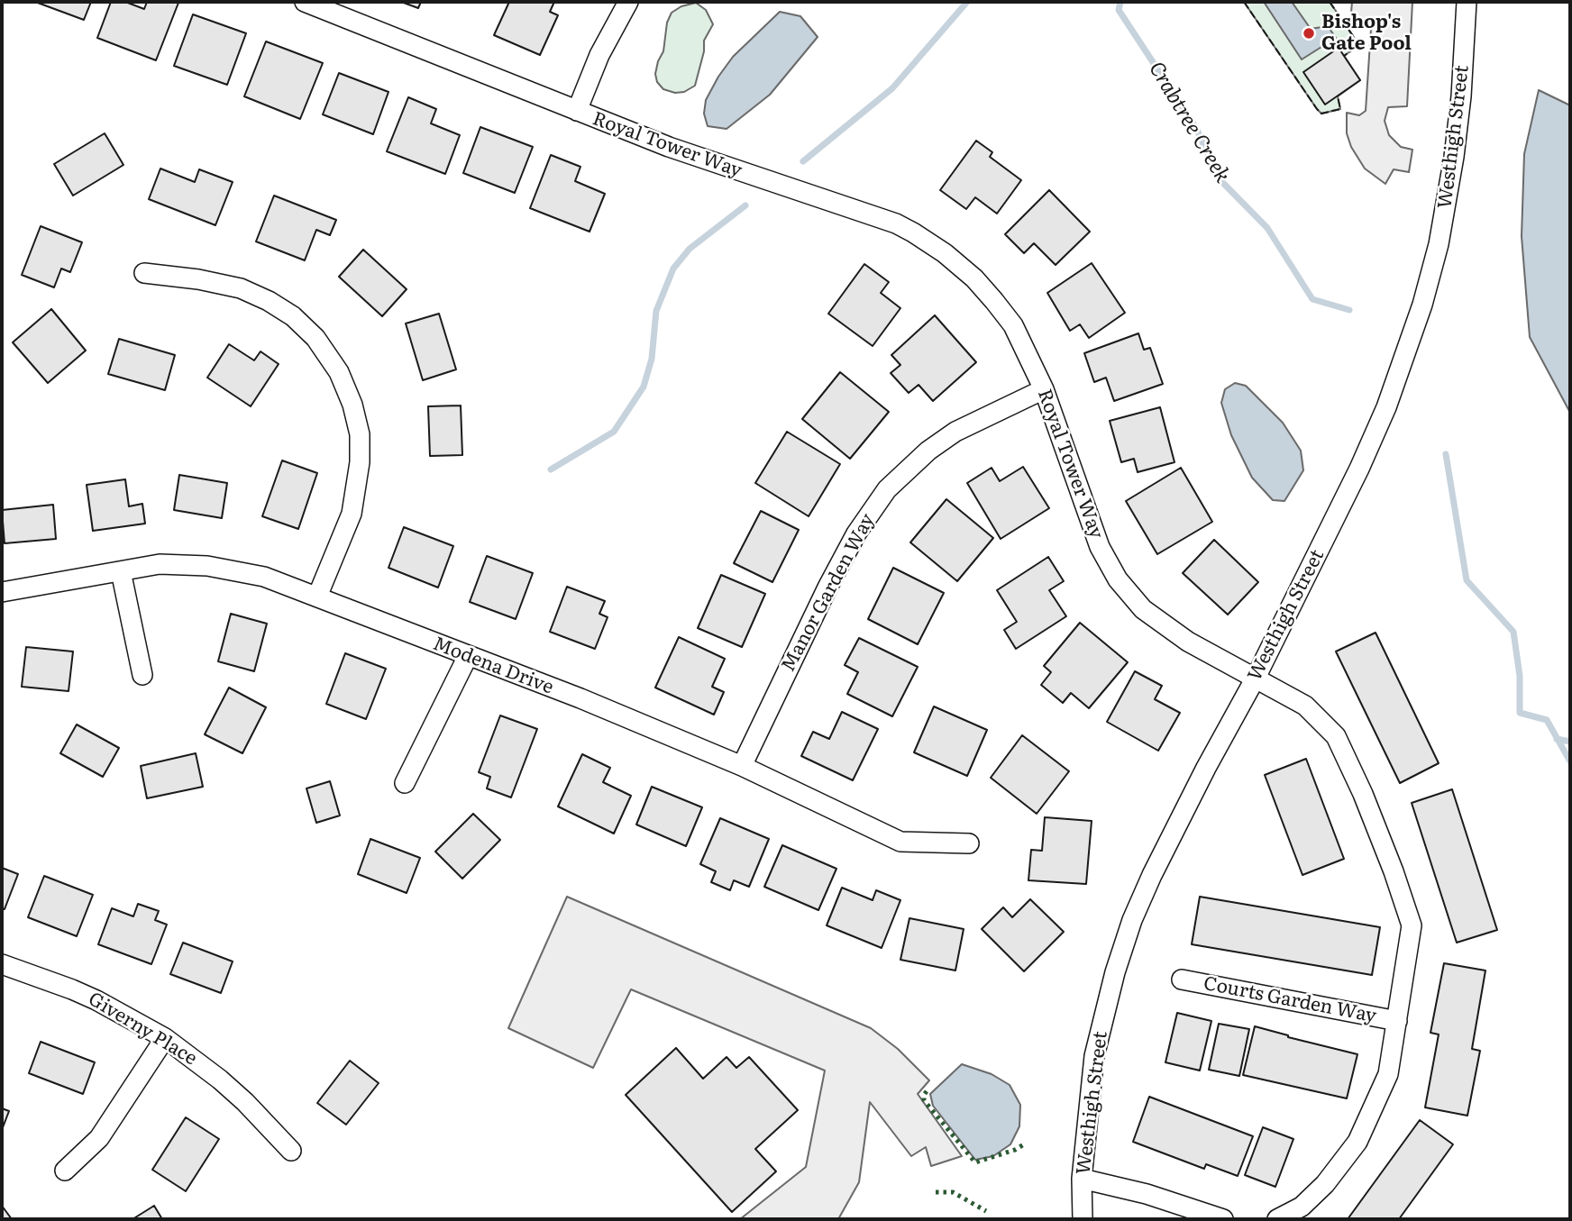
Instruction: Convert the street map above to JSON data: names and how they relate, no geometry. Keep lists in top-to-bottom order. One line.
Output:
{"streets":{"street":["Westhigh Street","Royal Tower Way","Manor Garden Way","Modena Drive","Courts Garden Way","Giverny Place"]},"crossings":[["Westhigh Street","Royal Tower Way"],["Royal Tower Way","Manor Garden Way"],["Royal Tower Way","Courts Garden Way"],["Manor Garden Way","Modena Drive"]],"water":["Crabtree Creek"],"places":["Bishop's Gate Pool"]}
